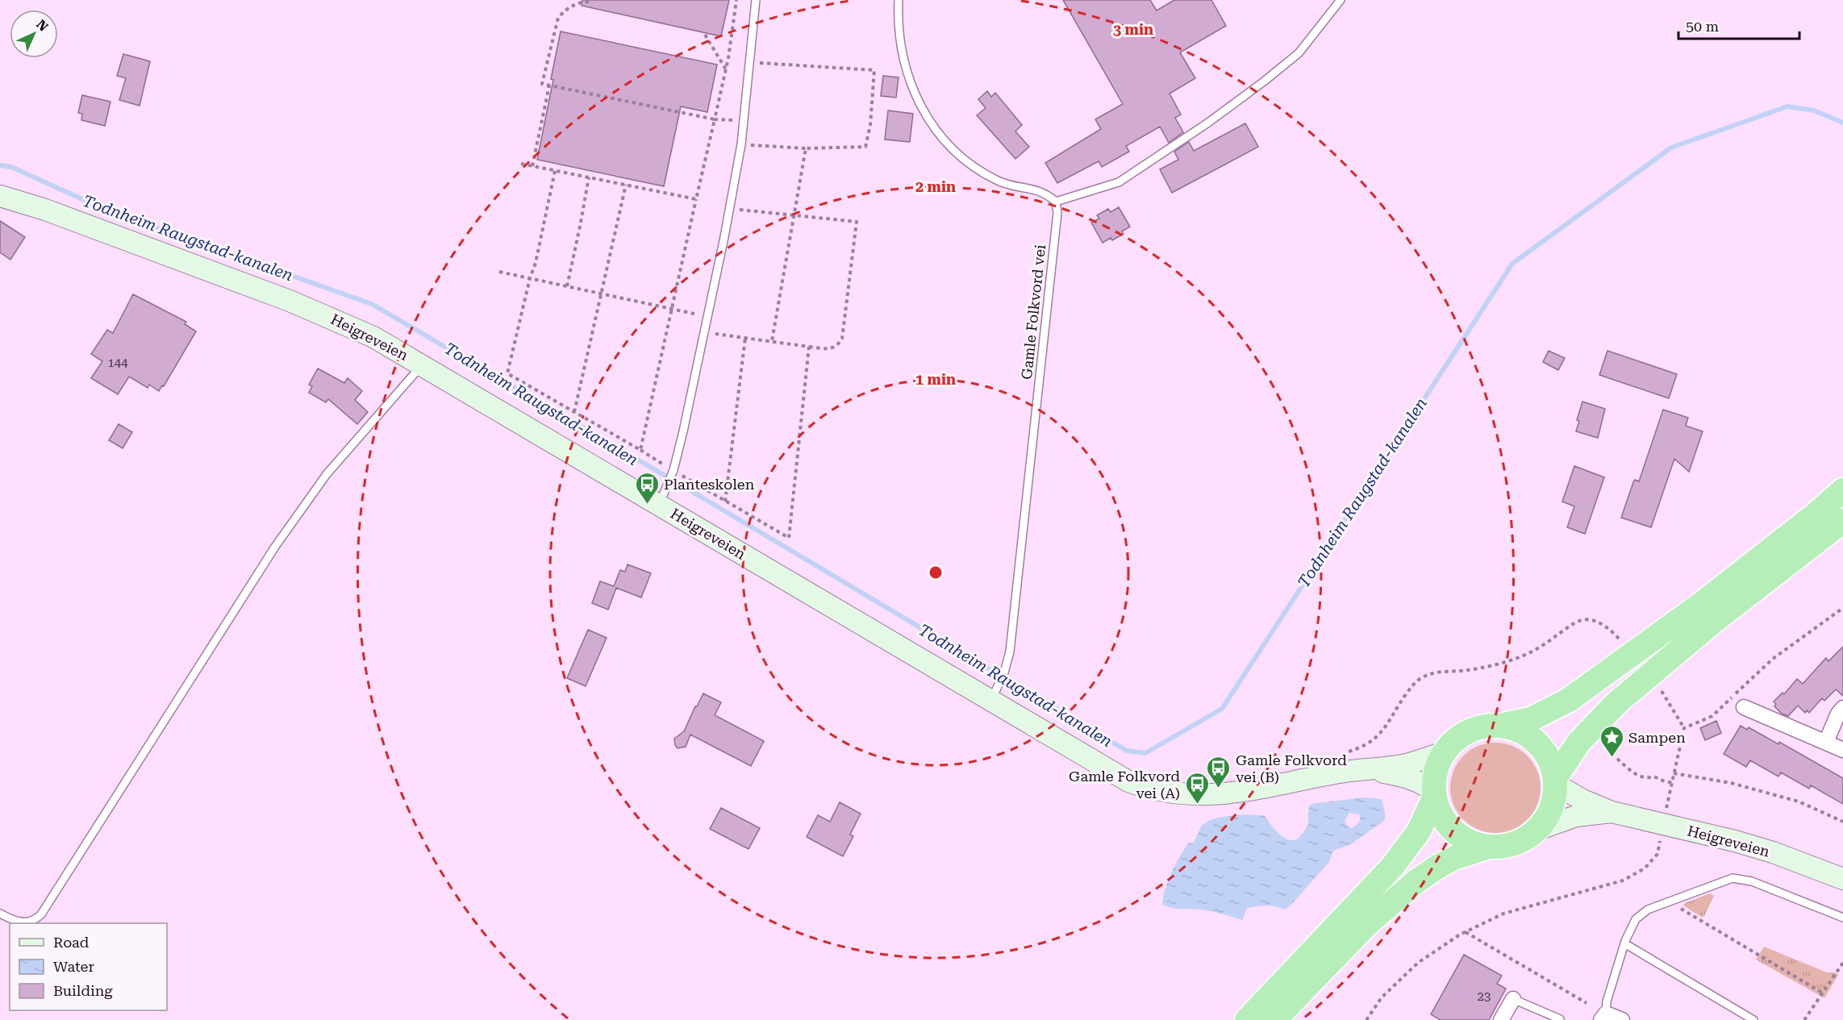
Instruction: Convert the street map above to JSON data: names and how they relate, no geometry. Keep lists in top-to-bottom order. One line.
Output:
{"streets":{"main road":["Heigreveien"],"lane":["Gamle Folkvord vei"]},"crossings":[["Gamle Folkvord vei","Heigreveien"]],"water":["Todnheim Raugstad-kanalen"],"places":{"bus stop":["Planteskolen","Gamle Folkvord vei (B)","Gamle Folkvord vei (A)"],"place":["Sampen"]},"house_numbers":["144","23"],"legend":["Road","Water","Building"],"scale_bar":"50 m","north":"top right","rings":["3 min","2 min","1 min"]}
